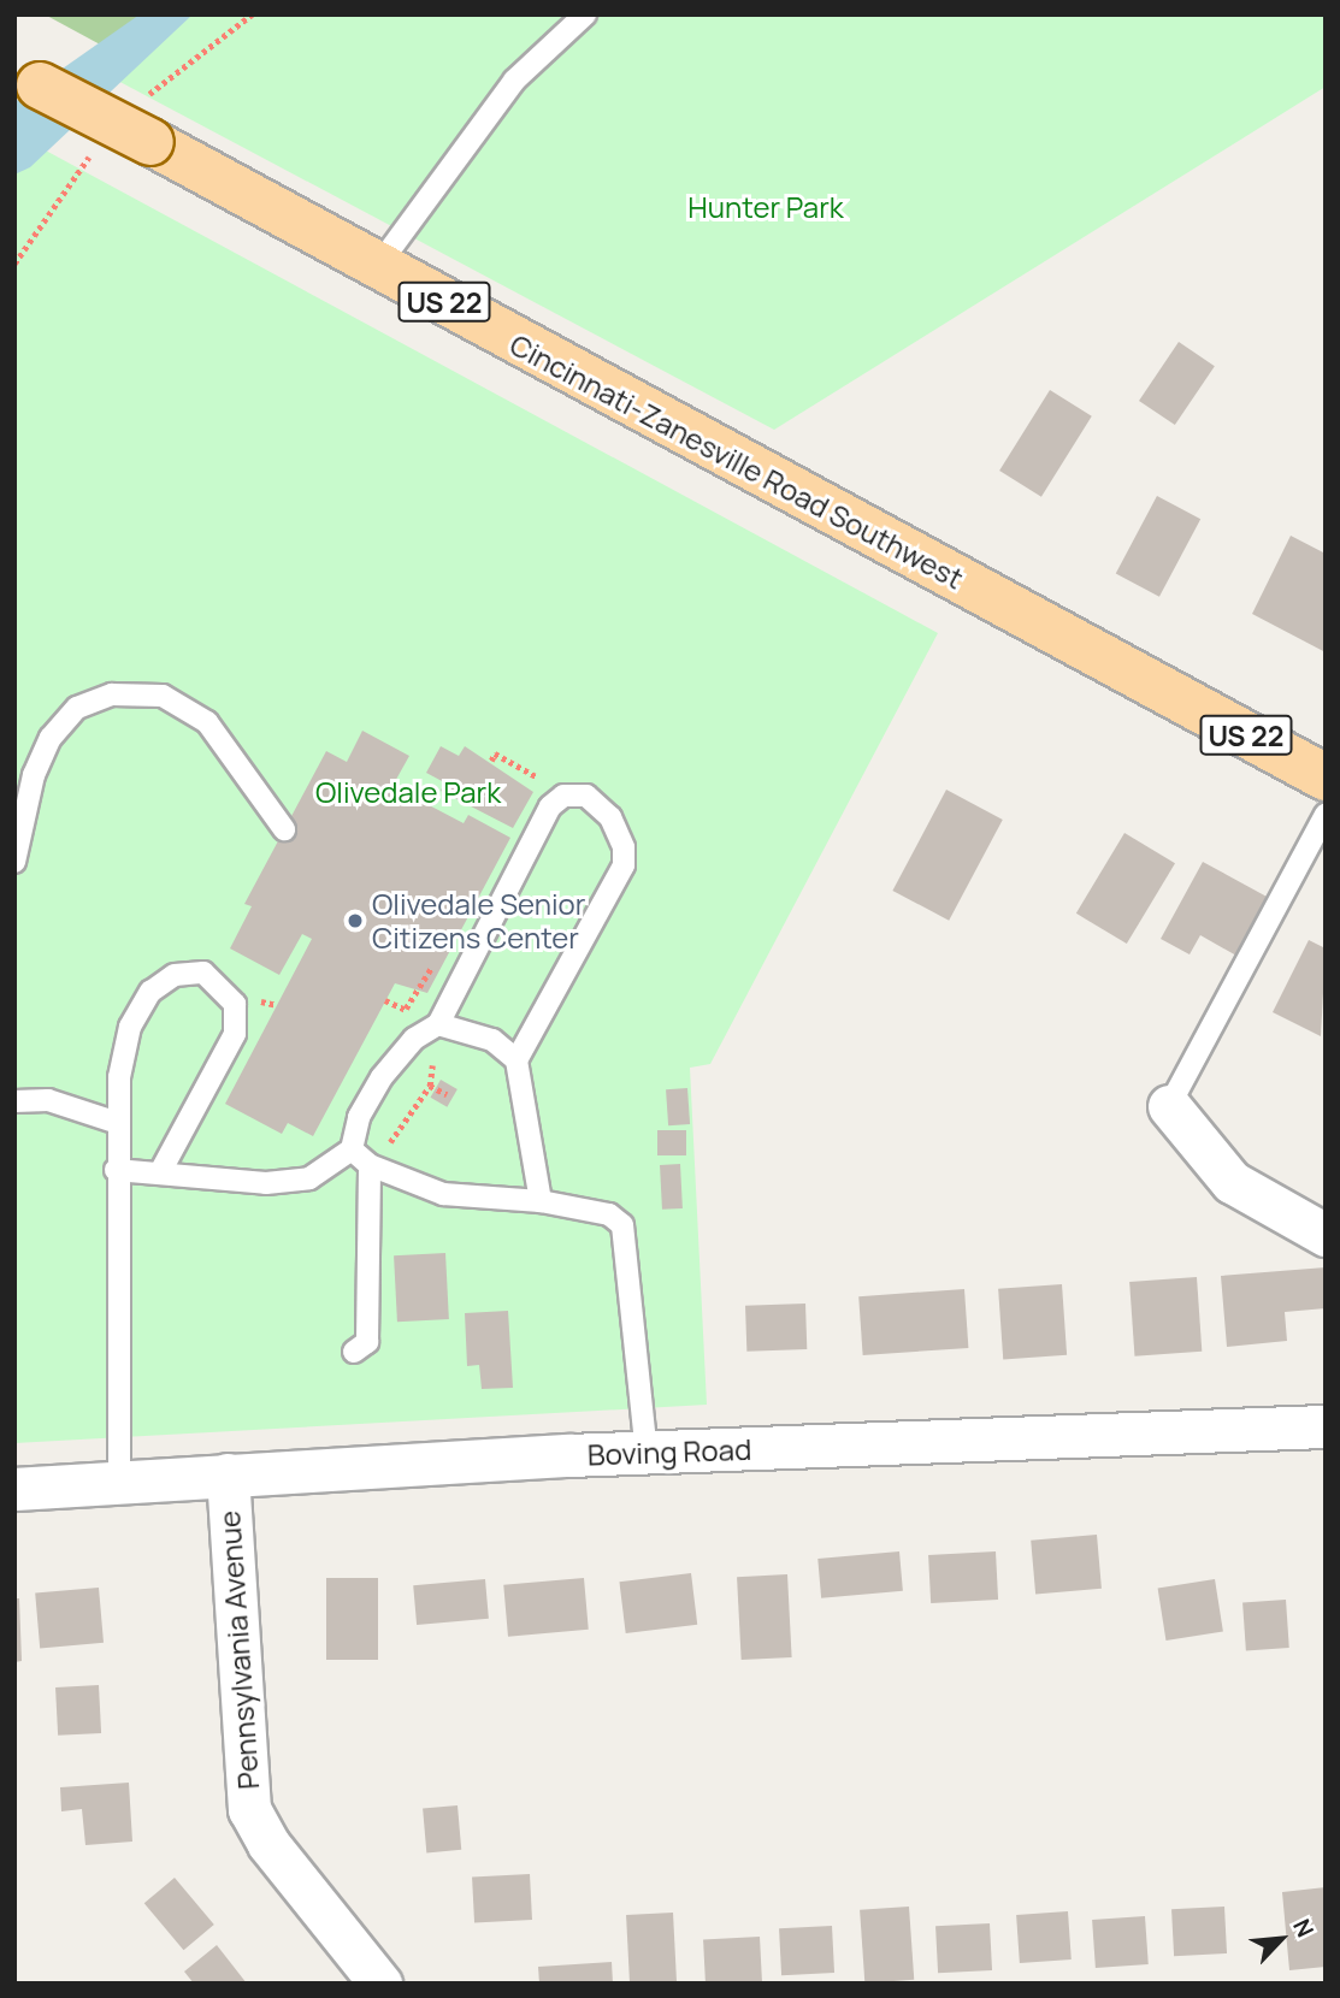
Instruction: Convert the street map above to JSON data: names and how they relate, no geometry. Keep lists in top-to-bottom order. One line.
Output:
{"streets":{"main road":["US 22","Cincinnati-Zanesville Road Southwest"],"street":["Boving Road","Pennsylvania Avenue"]},"crossings":[["Boving Road","Pennsylvania Avenue"]],"parks":["Hunter Park","Olivedale Park"],"places":["Olivedale Senior Citizens Center"],"north":"top right"}
